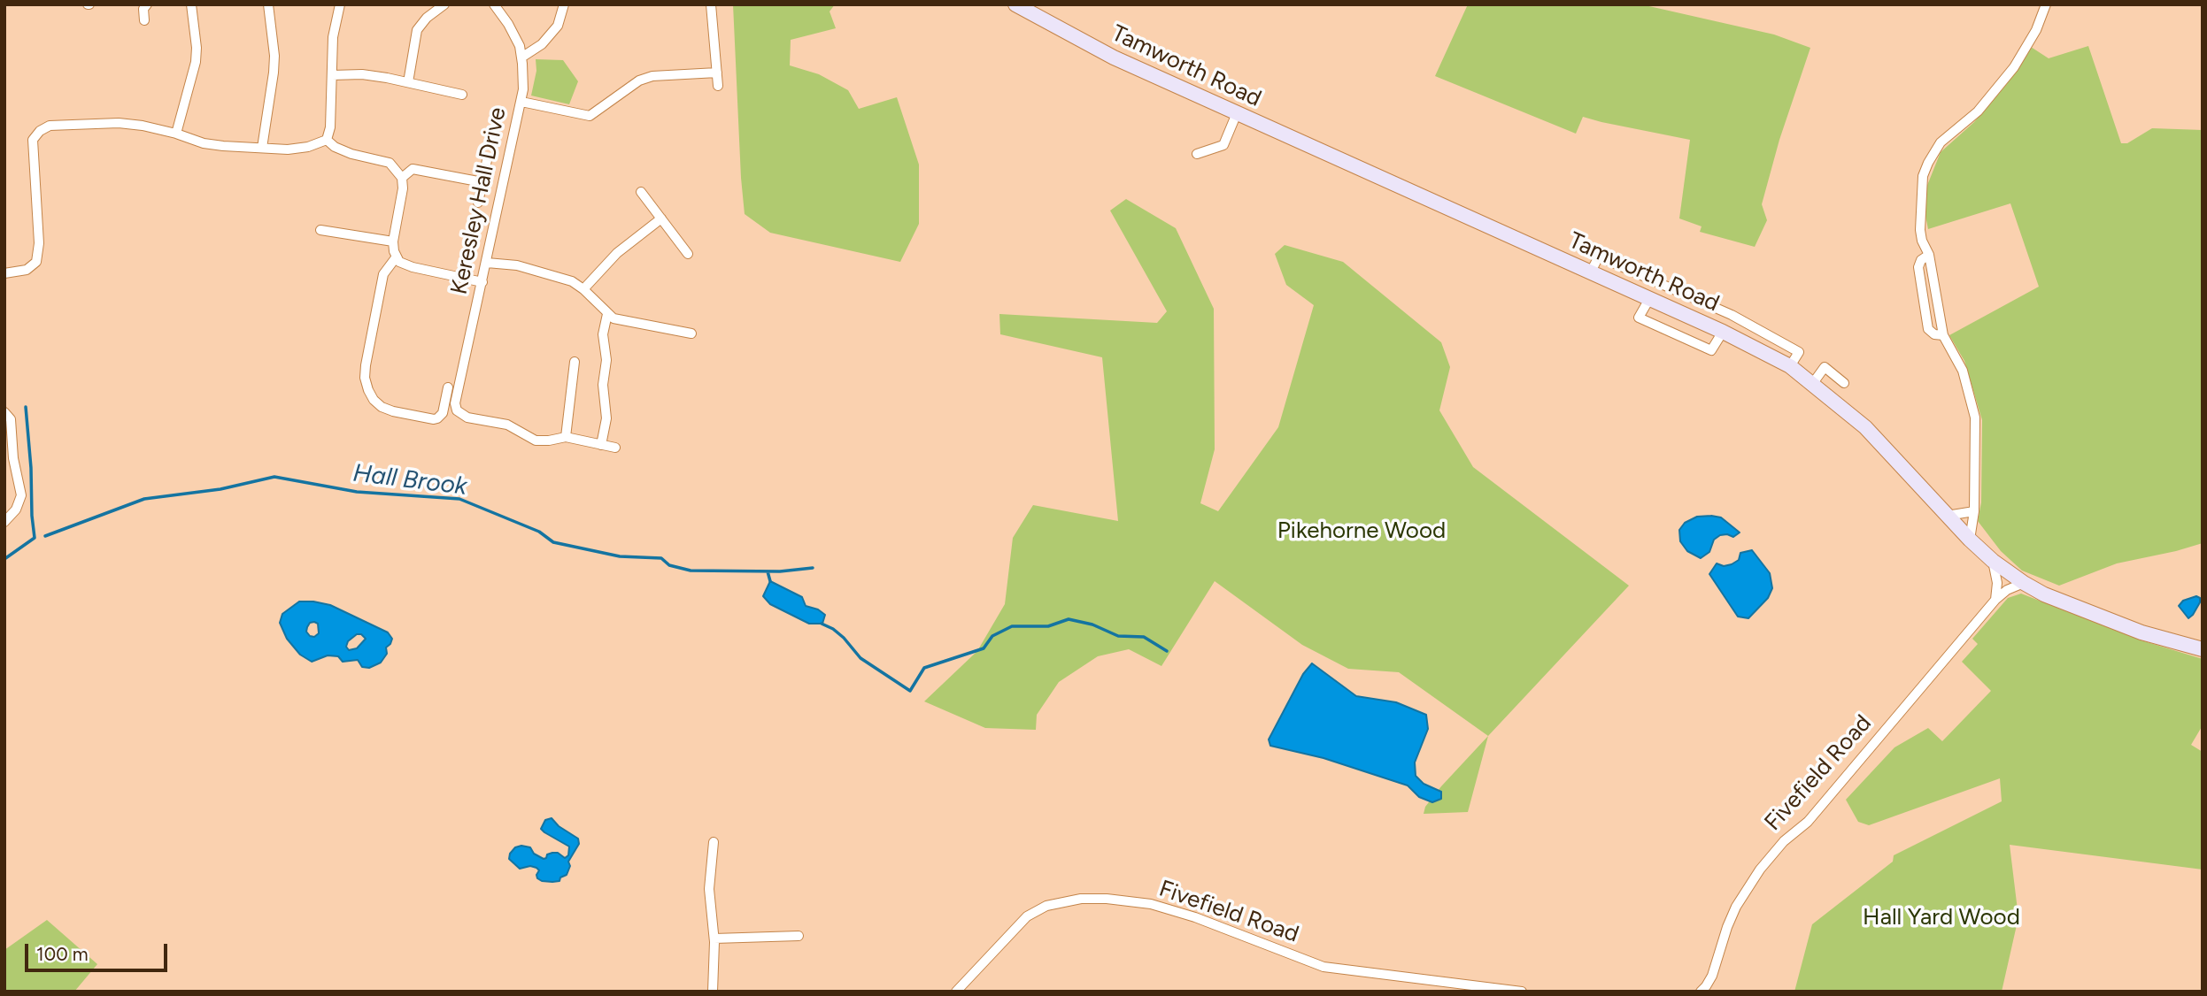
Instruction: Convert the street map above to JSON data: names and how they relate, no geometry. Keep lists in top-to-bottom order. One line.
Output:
{"streets":{"main road":["Tamworth Road"],"street":["Keresley Hall Drive","Fivefield Road"]},"crossings":[["Tamworth Road","Fivefield Road"]],"water":["Hall Brook"],"parks":["Pikehorne Wood","Hall Yard Wood"],"scale_bar":"100 m"}
